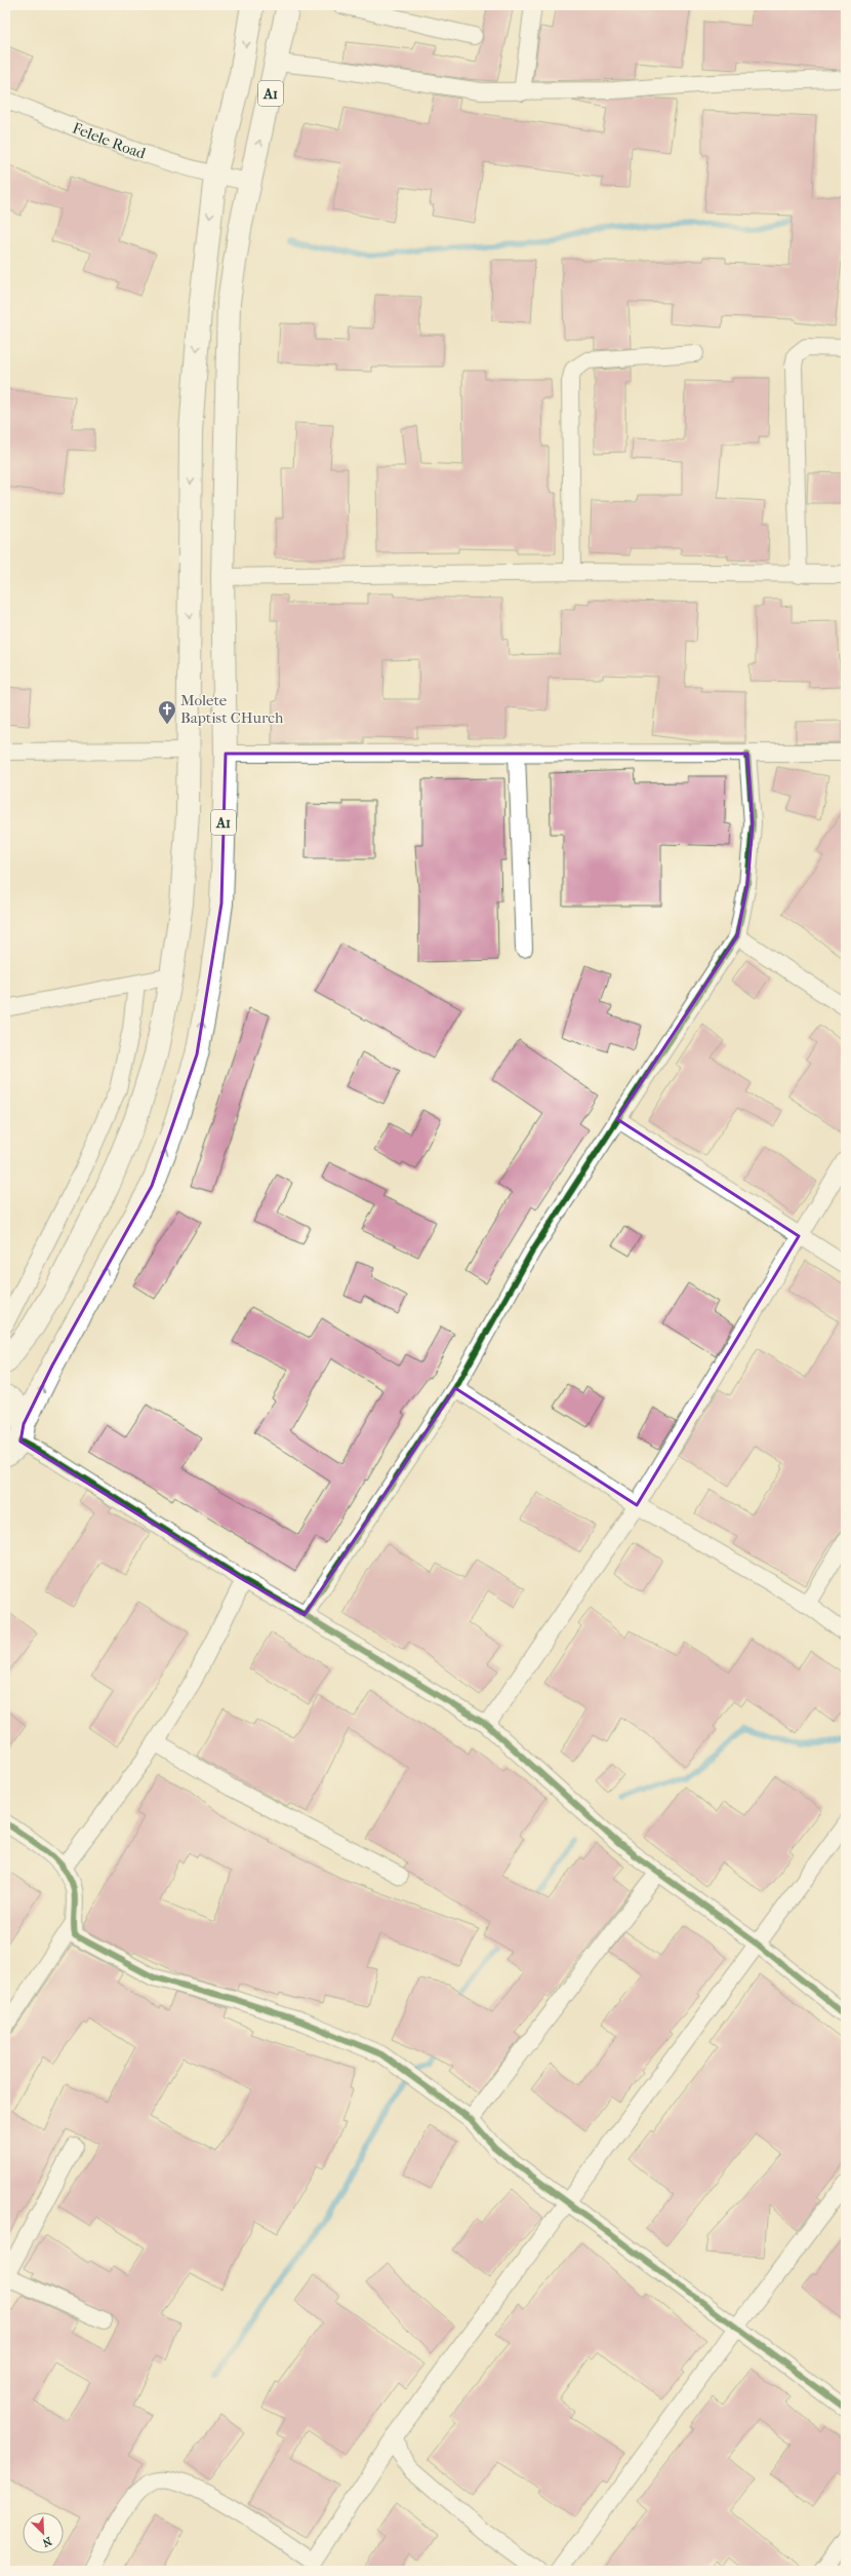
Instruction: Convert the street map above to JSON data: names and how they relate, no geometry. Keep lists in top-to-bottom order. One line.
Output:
{"streets":{"highway":["A1"],"street":["Felele Road"]},"crossings":[["A1","Felele Road"]],"places":{"church":["Molete Baptist CHurch"]},"north":"bottom right"}
